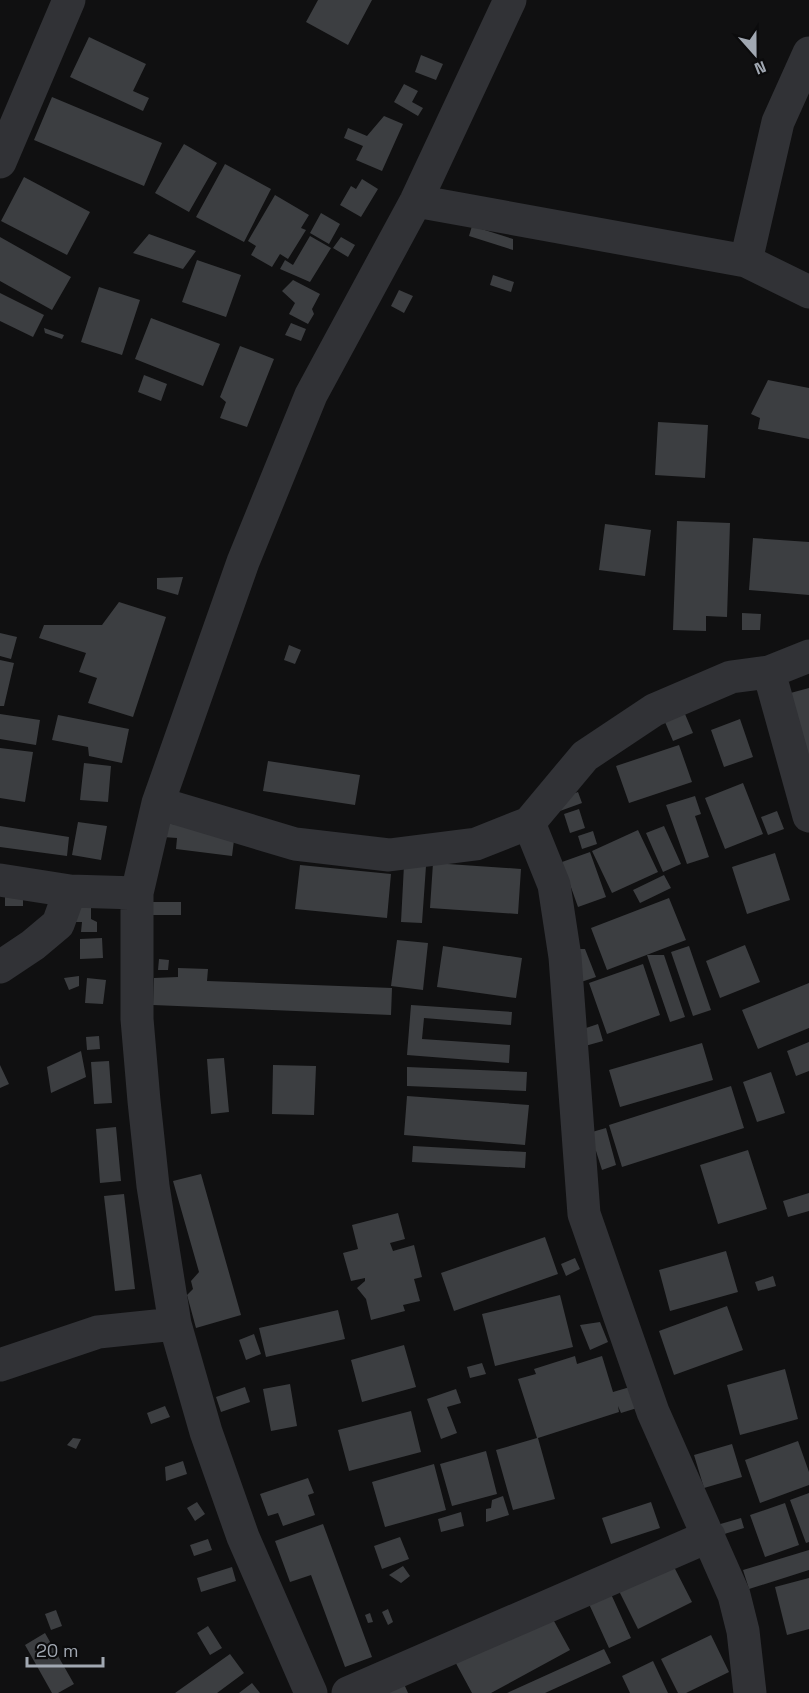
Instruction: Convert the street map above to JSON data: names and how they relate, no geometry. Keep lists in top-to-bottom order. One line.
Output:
{"scale_bar":"20 m","north":"bottom"}
